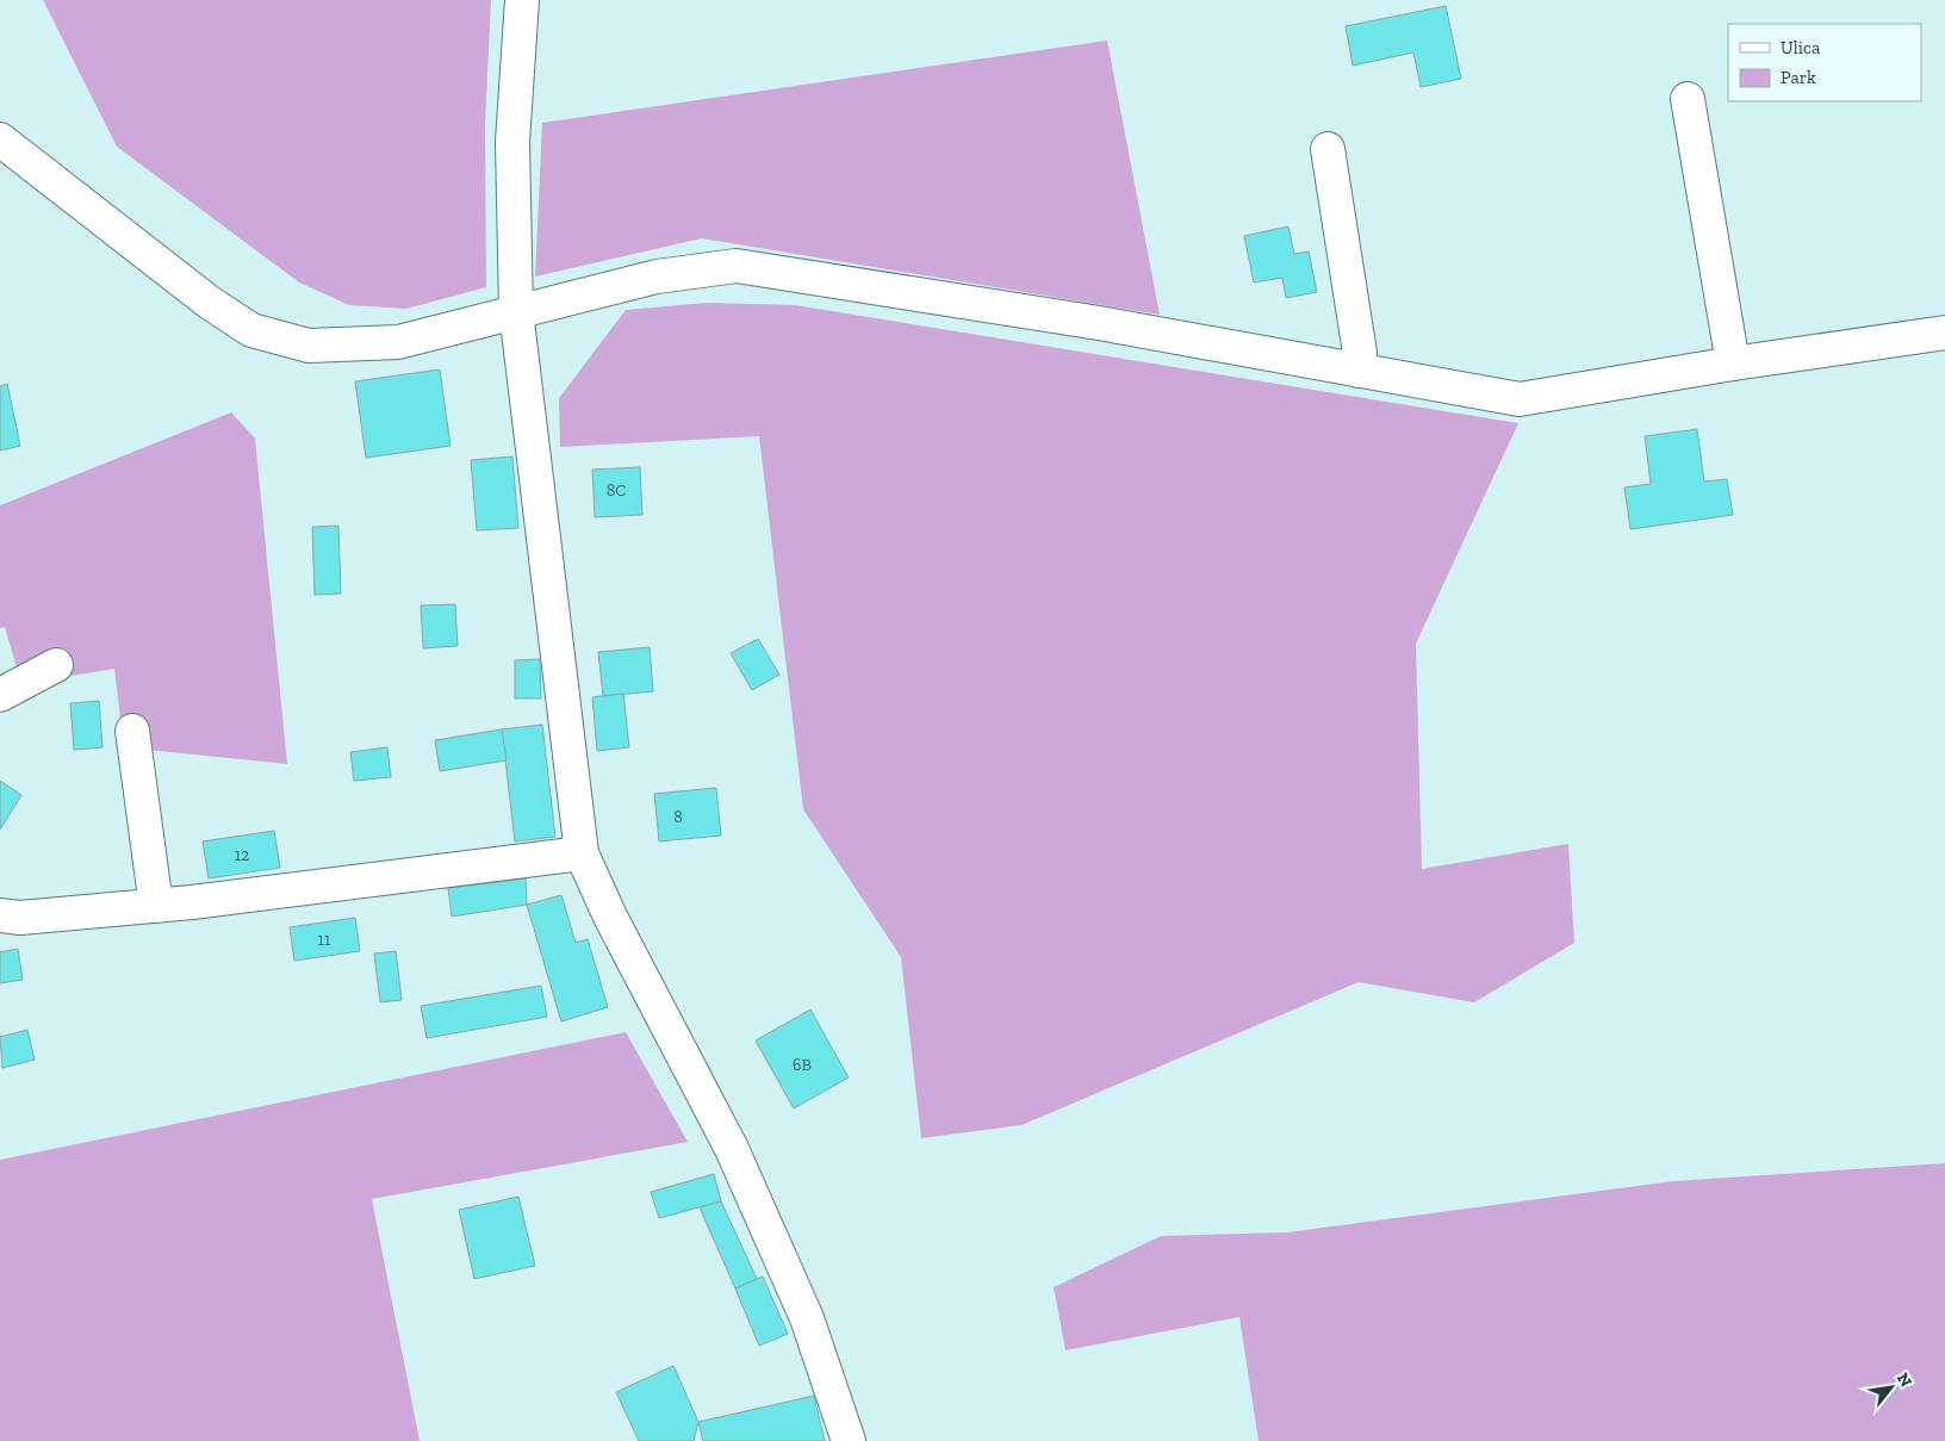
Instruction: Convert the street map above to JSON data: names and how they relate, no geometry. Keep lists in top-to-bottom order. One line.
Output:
{"house_numbers":["8C","8","12","11","6B"],"legend":["Ulica","Park"],"north":"top right"}
